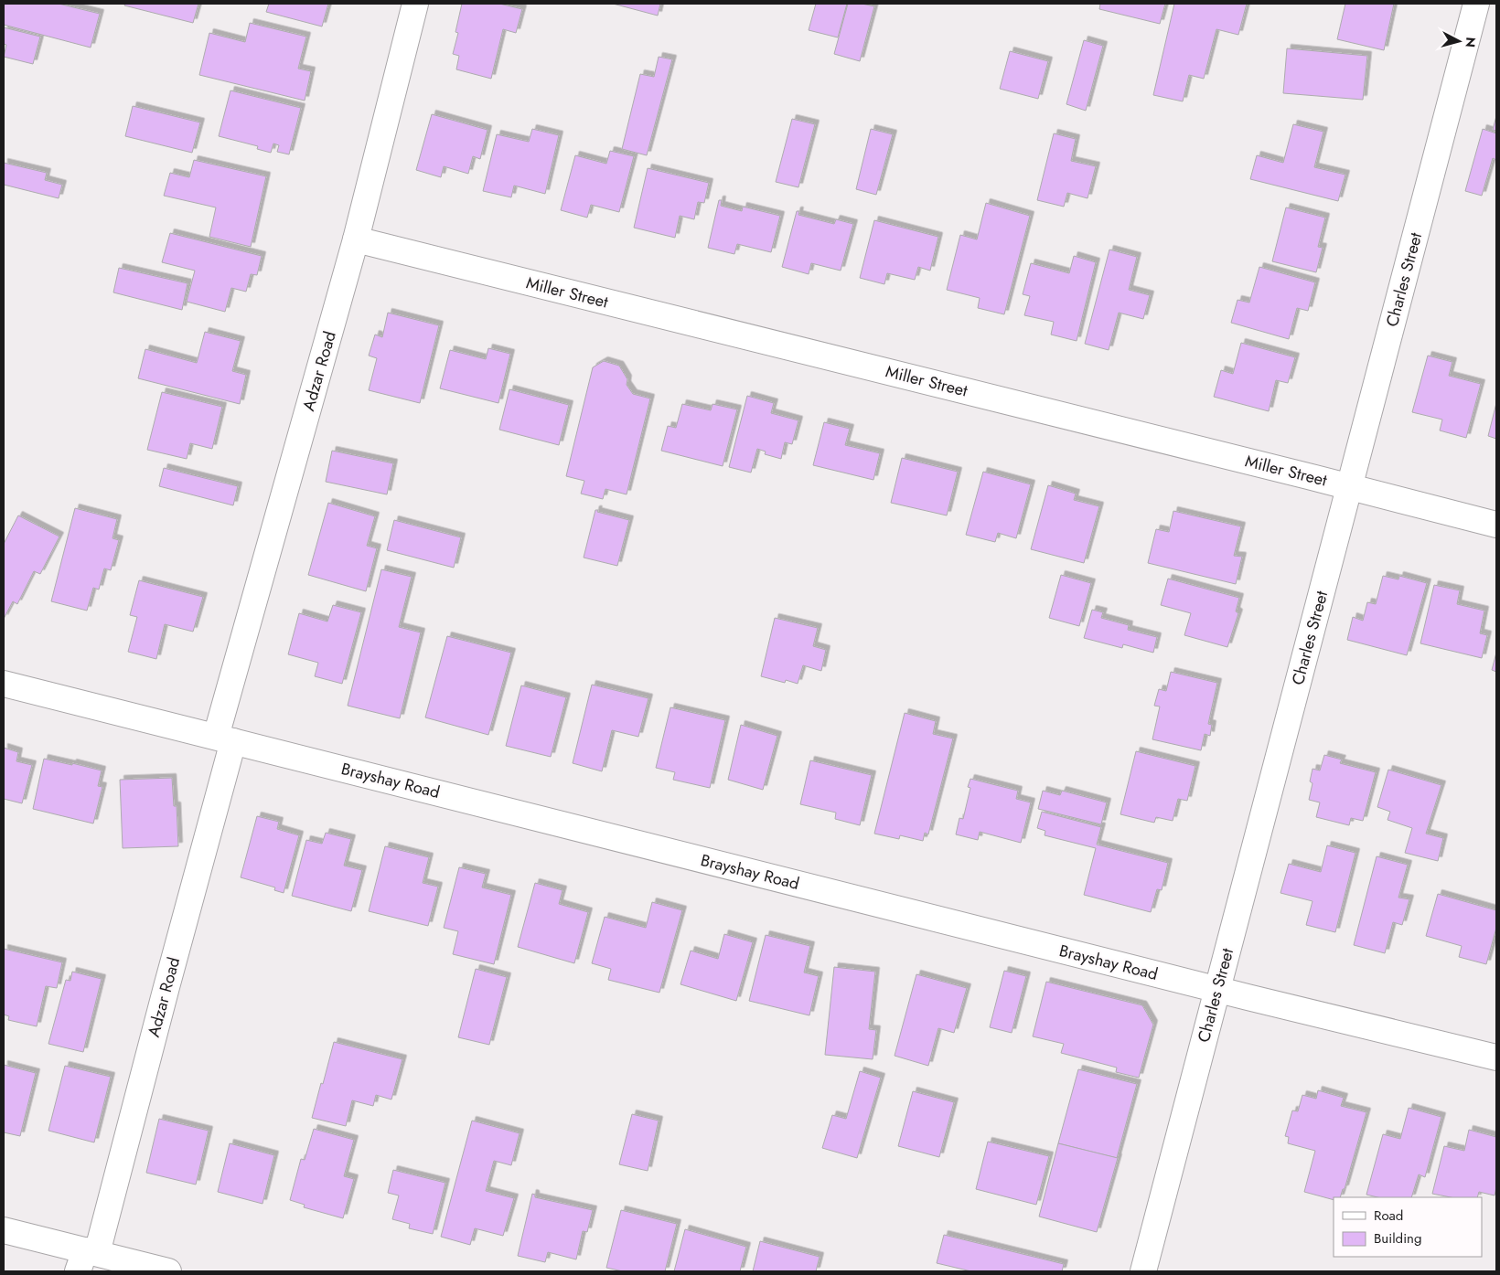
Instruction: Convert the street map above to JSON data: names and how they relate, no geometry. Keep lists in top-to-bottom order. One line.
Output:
{"streets":{"street":["Charles Street","Miller Street","Adzar Road","Brayshay Road"]},"crossings":[["Charles Street","Miller Street"],["Charles Street","Brayshay Road"],["Miller Street","Adzar Road"],["Adzar Road","Brayshay Road"]],"legend":["Road","Building"],"north":"right"}
